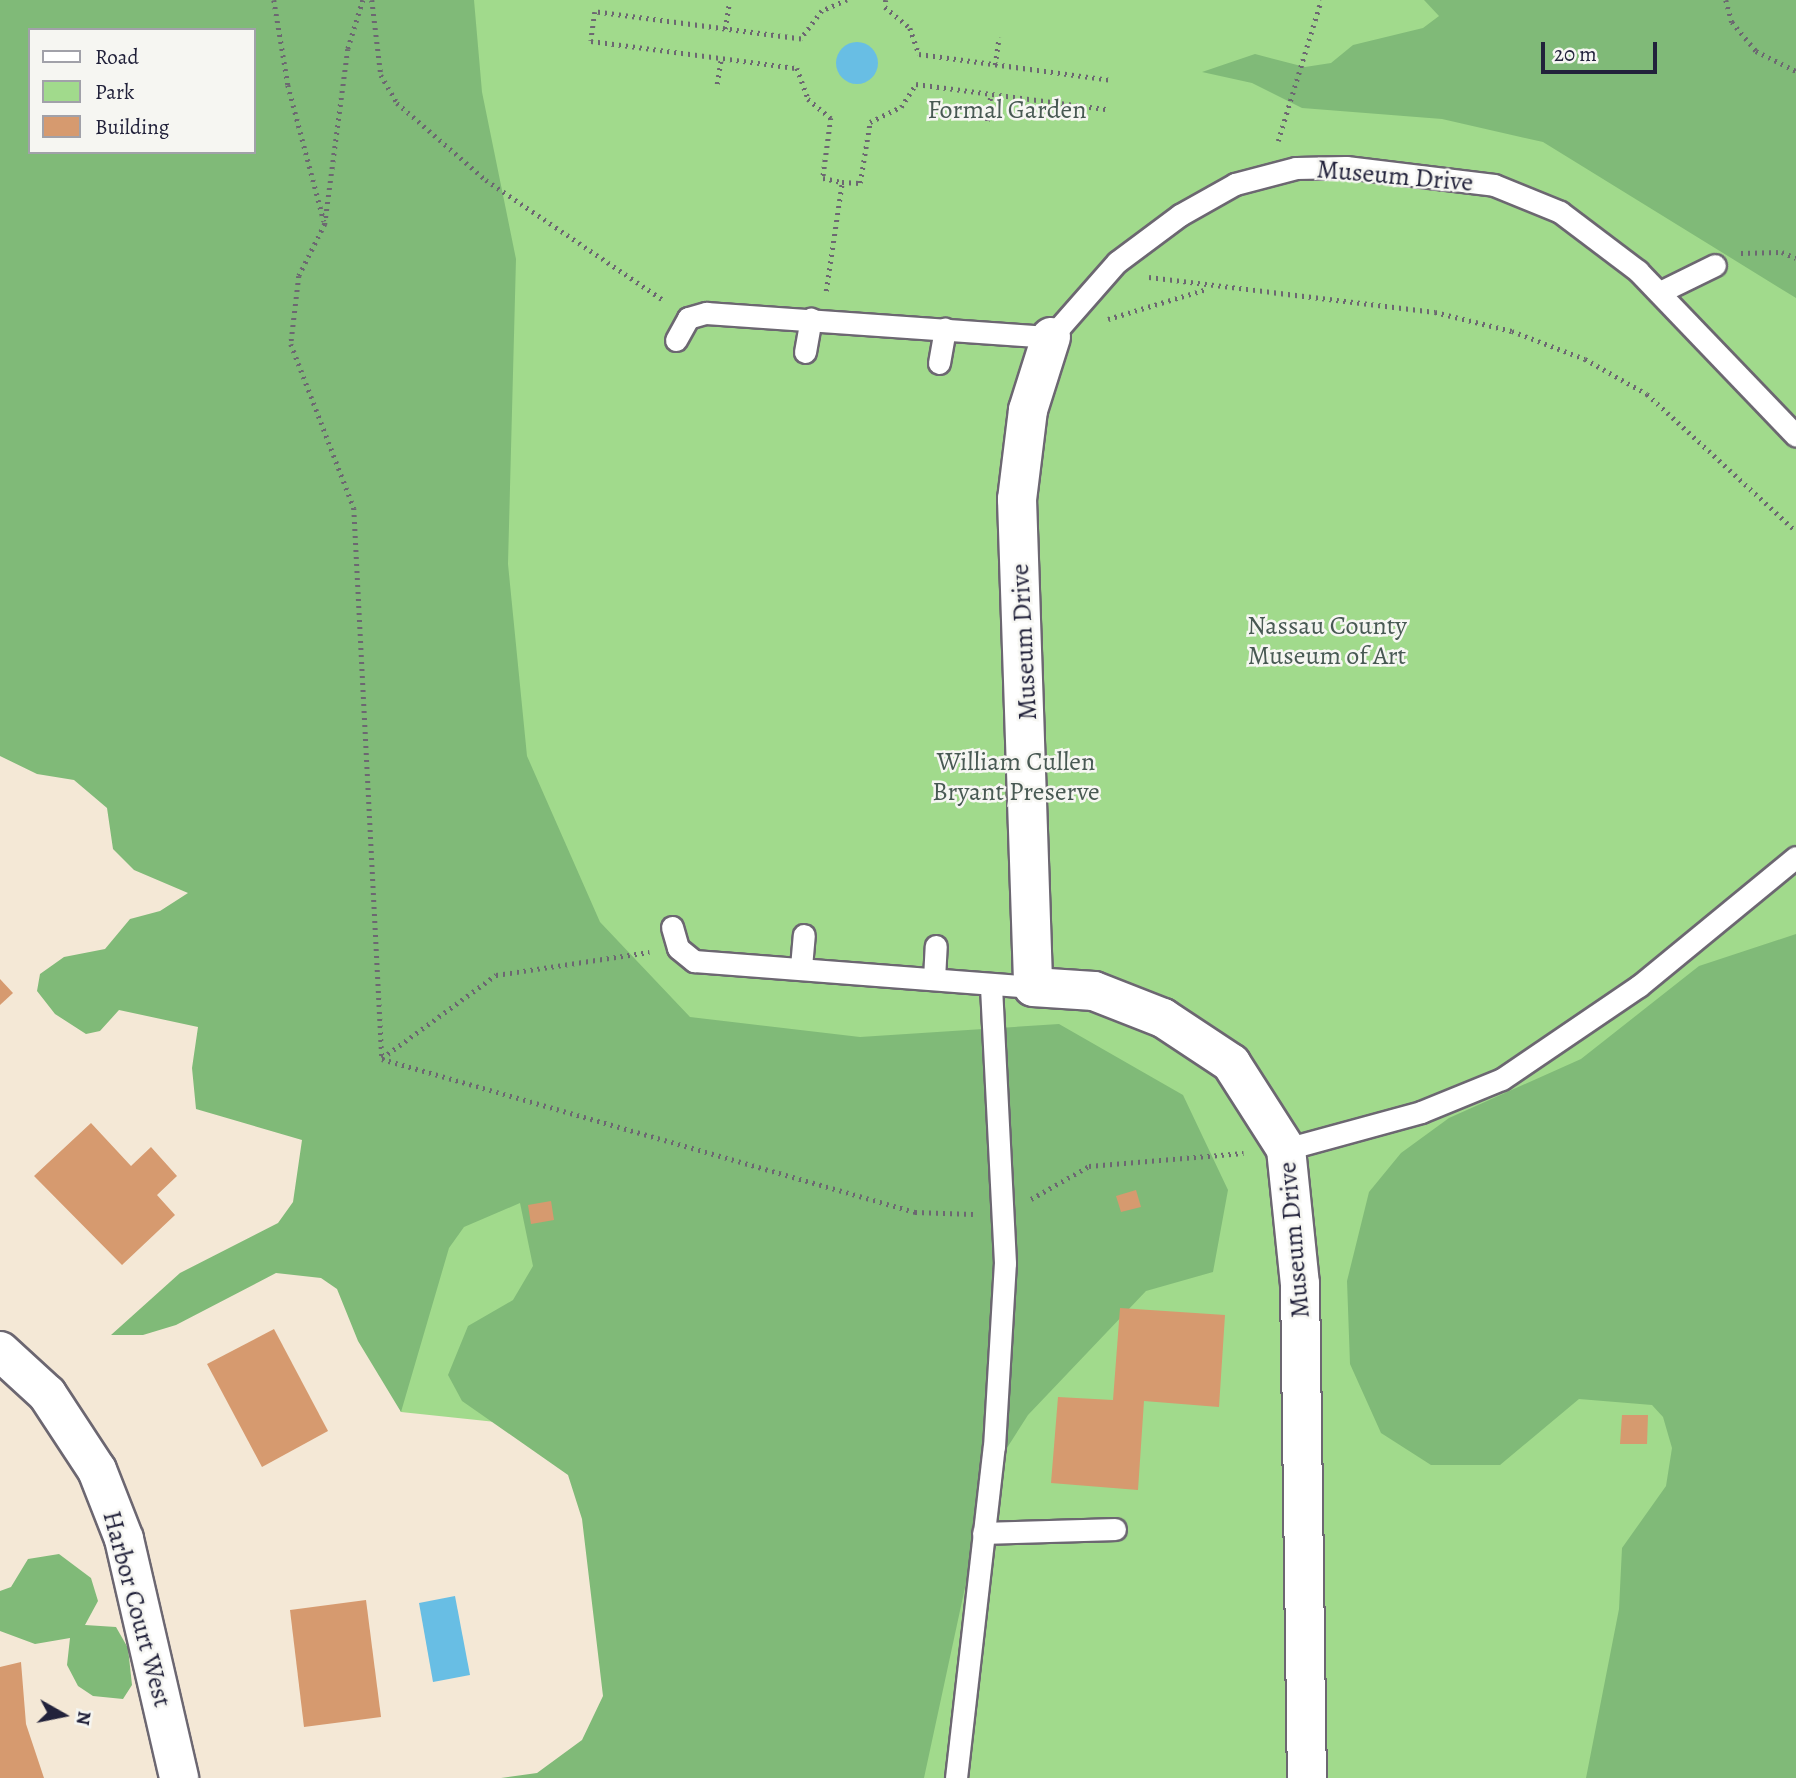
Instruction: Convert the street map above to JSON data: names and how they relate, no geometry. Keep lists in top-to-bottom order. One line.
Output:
{"streets":{"street":["Museum Drive","Harbor Court West"]},"parks":["Formal Garden","Nassau County Museum of Art","William Cullen Bryant Preserve"],"legend":["Road","Park","Building"],"scale_bar":"20 m","north":"right"}
